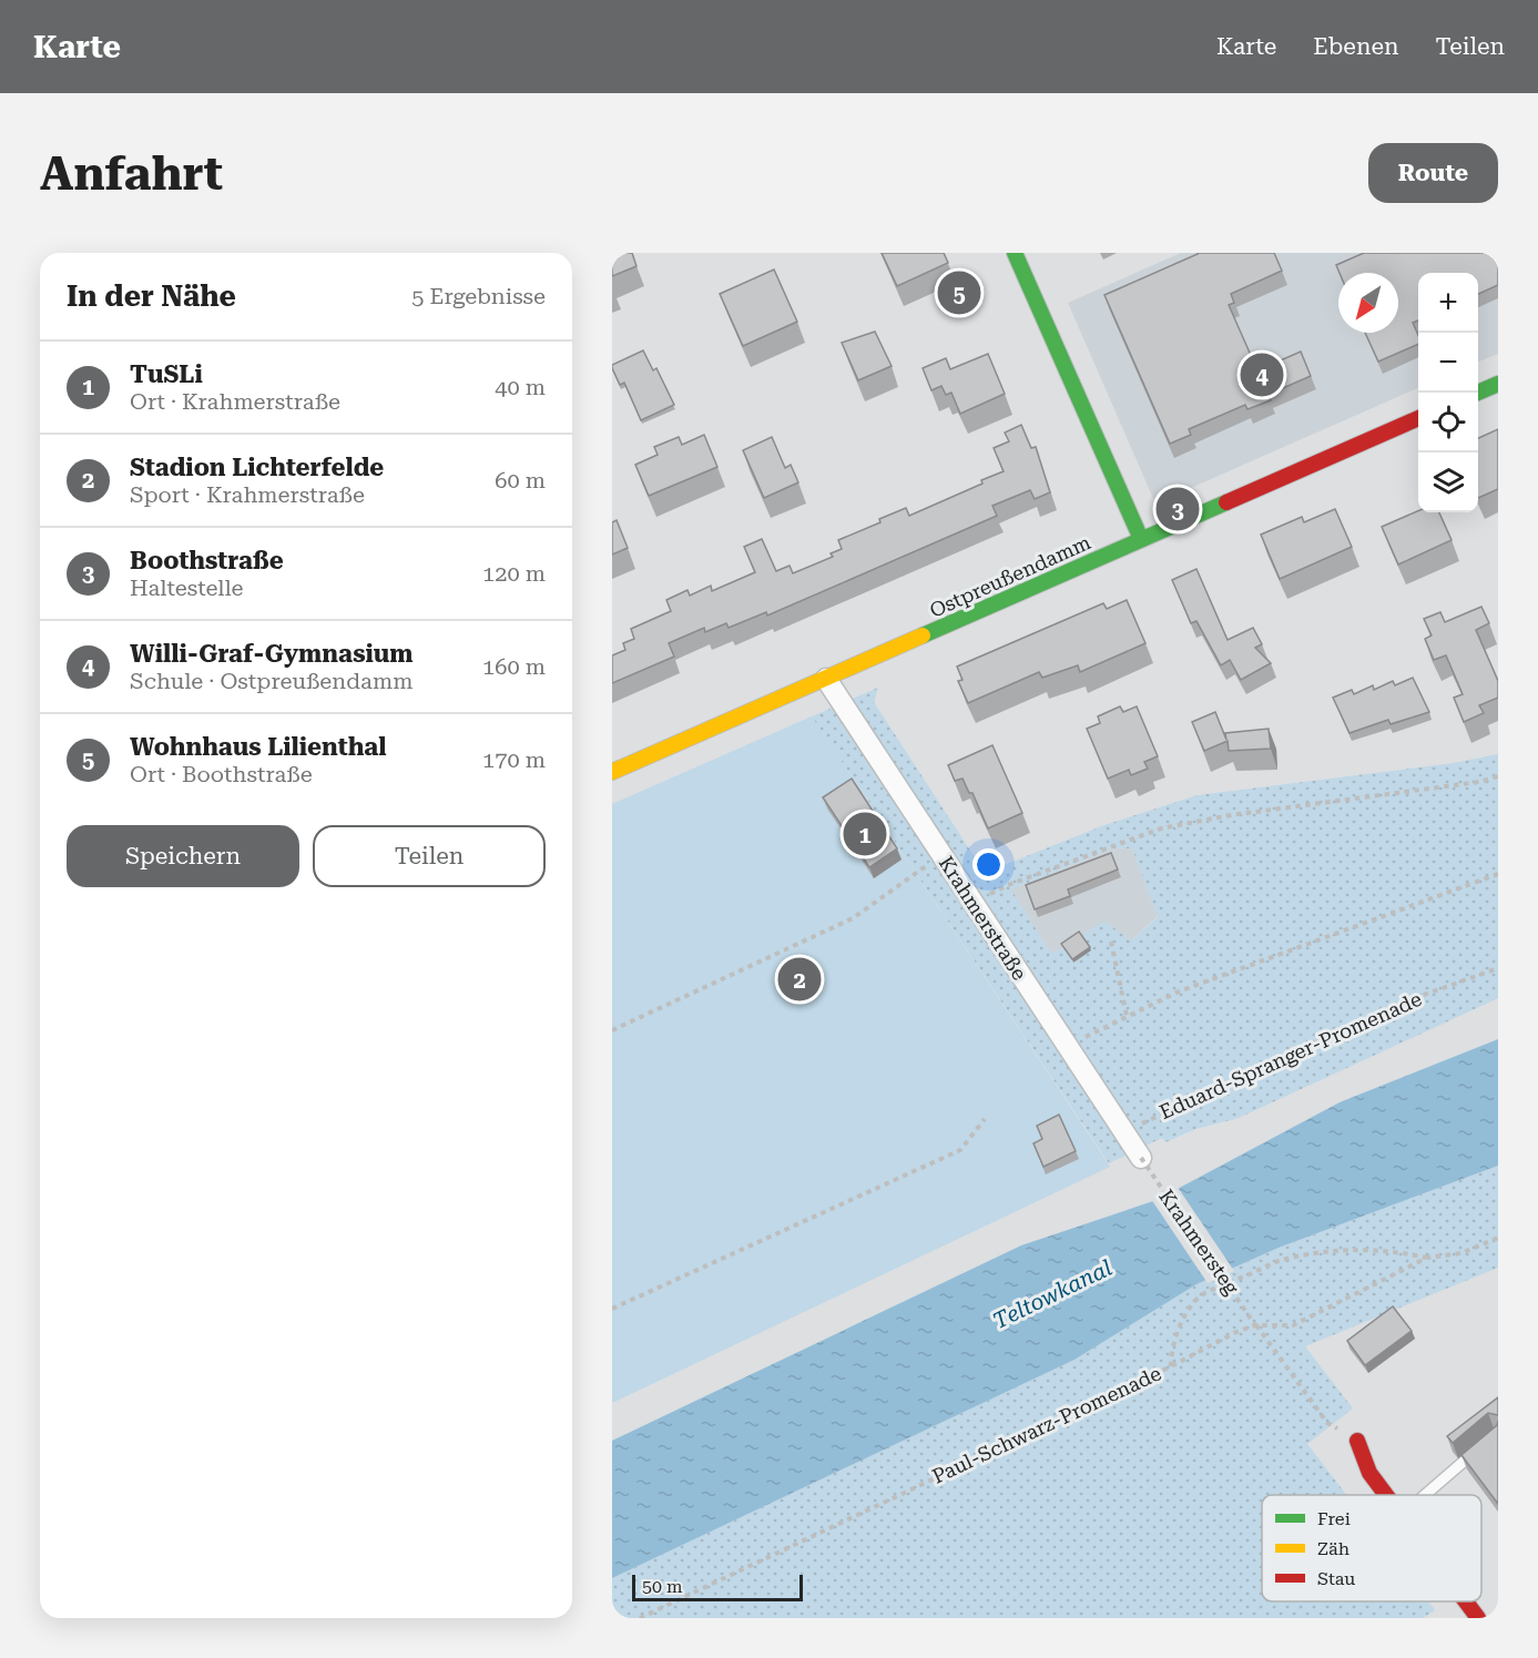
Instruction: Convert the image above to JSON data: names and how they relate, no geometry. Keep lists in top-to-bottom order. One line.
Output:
{"streets":{"street":["Ostpreußendamm","Krahmerstraße"],"path":["Eduard-Spranger-Promenade","Krahmersteg","Paul-Schwarz-Promenade"]},"crossings":[["Ostpreußendamm","Krahmerstraße"],["Krahmerstraße","Eduard-Spranger-Promenade"],["Krahmerstraße","Krahmersteg"]],"water":["Teltowkanal"],"legend":["Frei","Zäh","Stau"],"scale_bar":"50 m","north":"bottom left","page":{"header":"Karte","nav":["Karte","Ebenen","Teilen"],"buttons":["Route",["Speichern","Teilen"]],"title":"Anfahrt","heading":["In der Nähe","5 Ergebnisse"],"pins":["5","4","3","1","2"],"map_buttons":["+","−"],"list":[{"mark":"1","name":"TuSLi","note":"Ort · Krahmerstraße","value":"40 m"},{"mark":"2","name":"Stadion Lichterfelde","note":"Sport · Krahmerstraße","value":"60 m"},{"mark":"3","name":"Boothstraße","note":"Haltestelle","value":"120 m"},{"mark":"4","name":"Willi-Graf-Gymnasium","note":"Schule · Ostpreußendamm","value":"160 m"},{"mark":"5","name":"Wohnhaus Lilienthal","note":"Ort · Boothstraße","value":"170 m"}],"scale":"50 m"}}
